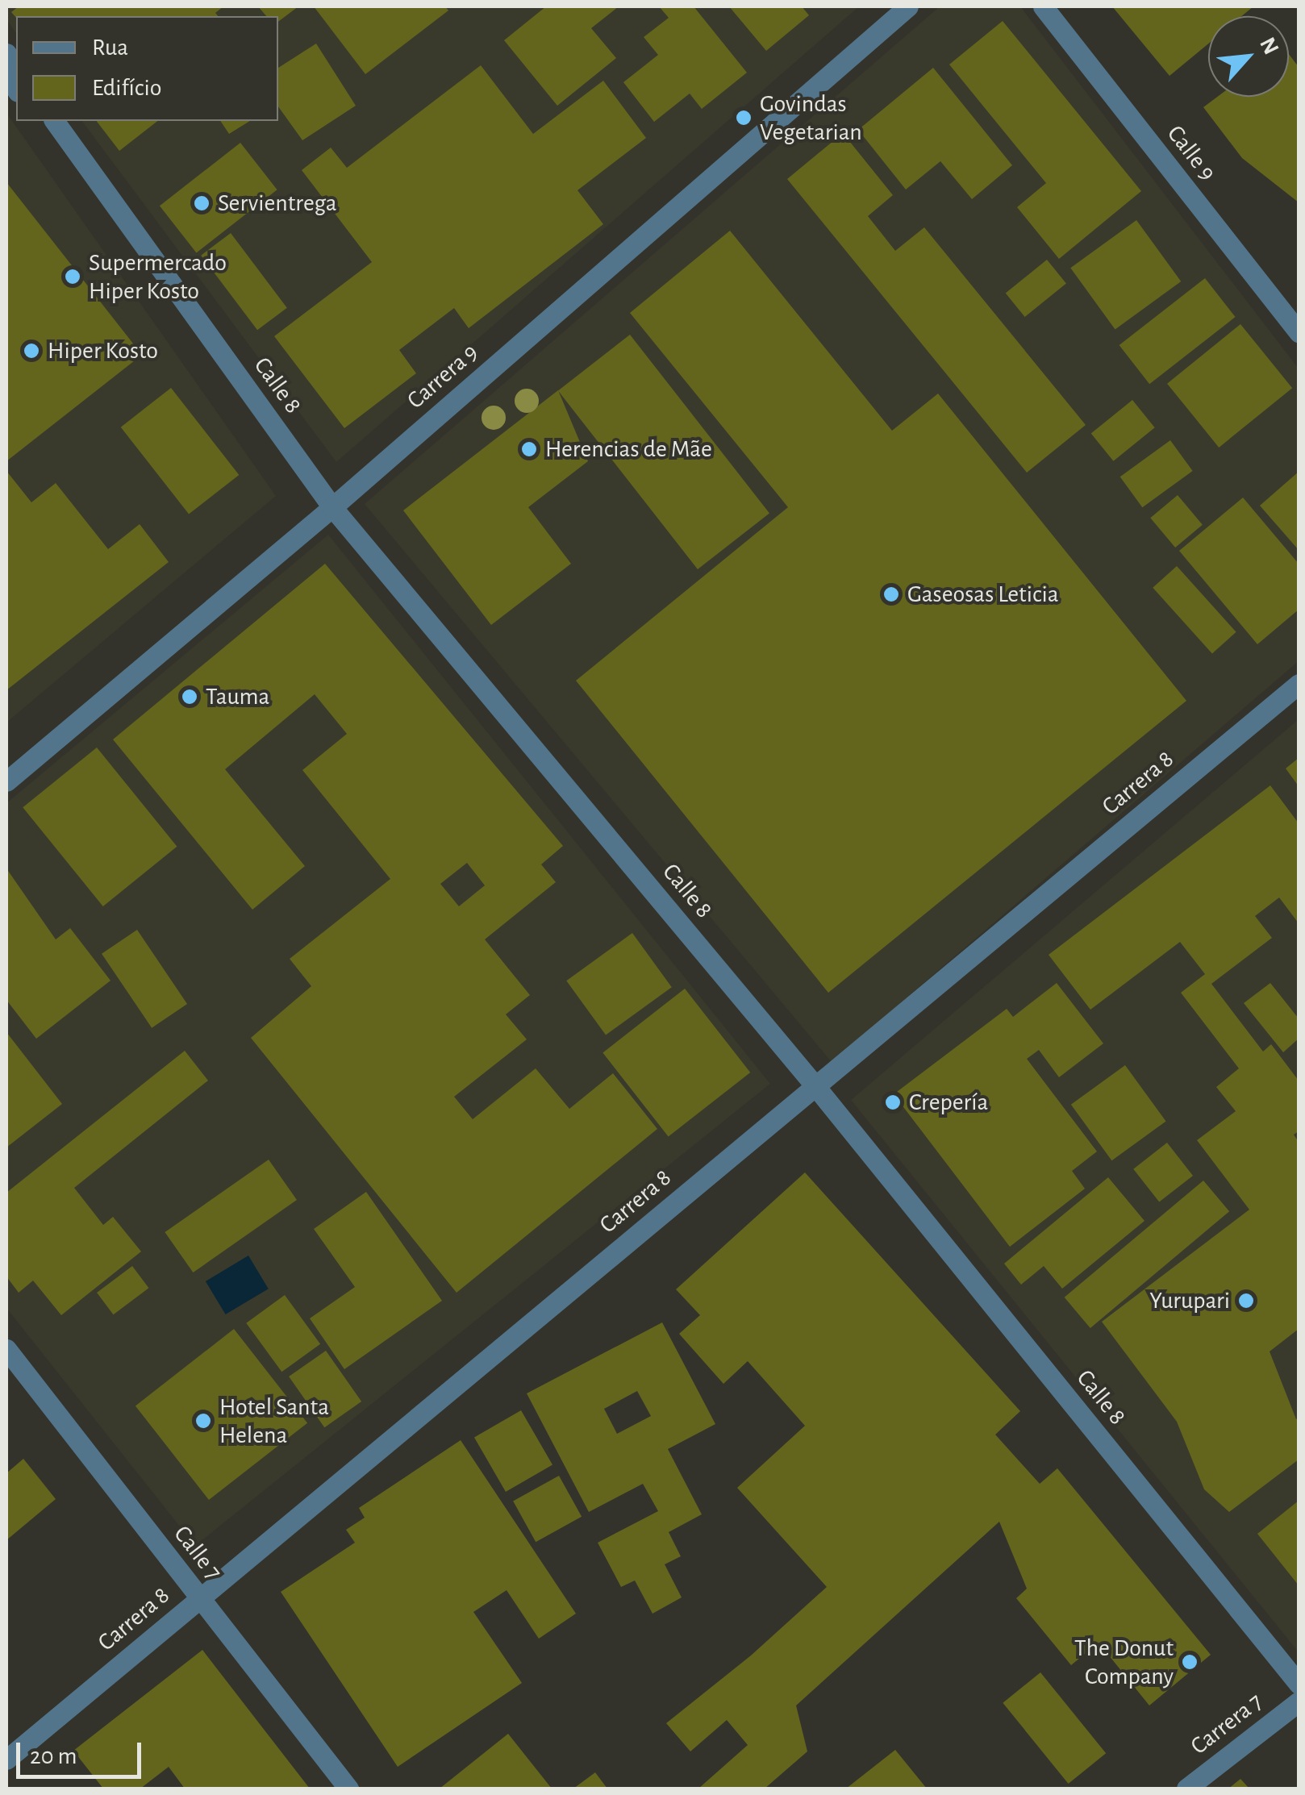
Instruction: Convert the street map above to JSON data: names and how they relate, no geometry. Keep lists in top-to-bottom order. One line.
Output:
{"streets":{"street":["Calle 9","Carrera 9","Calle 8","Carrera 8","Calle 7","Carrera 7"]},"crossings":[["Carrera 9","Calle 8"],["Calle 8","Carrera 8"],["Carrera 8","Calle 7"]],"places":["Govindas Vegetarian","Servientrega","Supermercado Hiper Kosto","Hiper Kosto","Herencias de Mãe","Gaseosas Leticia","Tauma","Crepería","Yurupari","Hotel Santa Helena","The Donut Company"],"legend":["Rua","Edifício"],"scale_bar":"20 m","north":"top right"}
